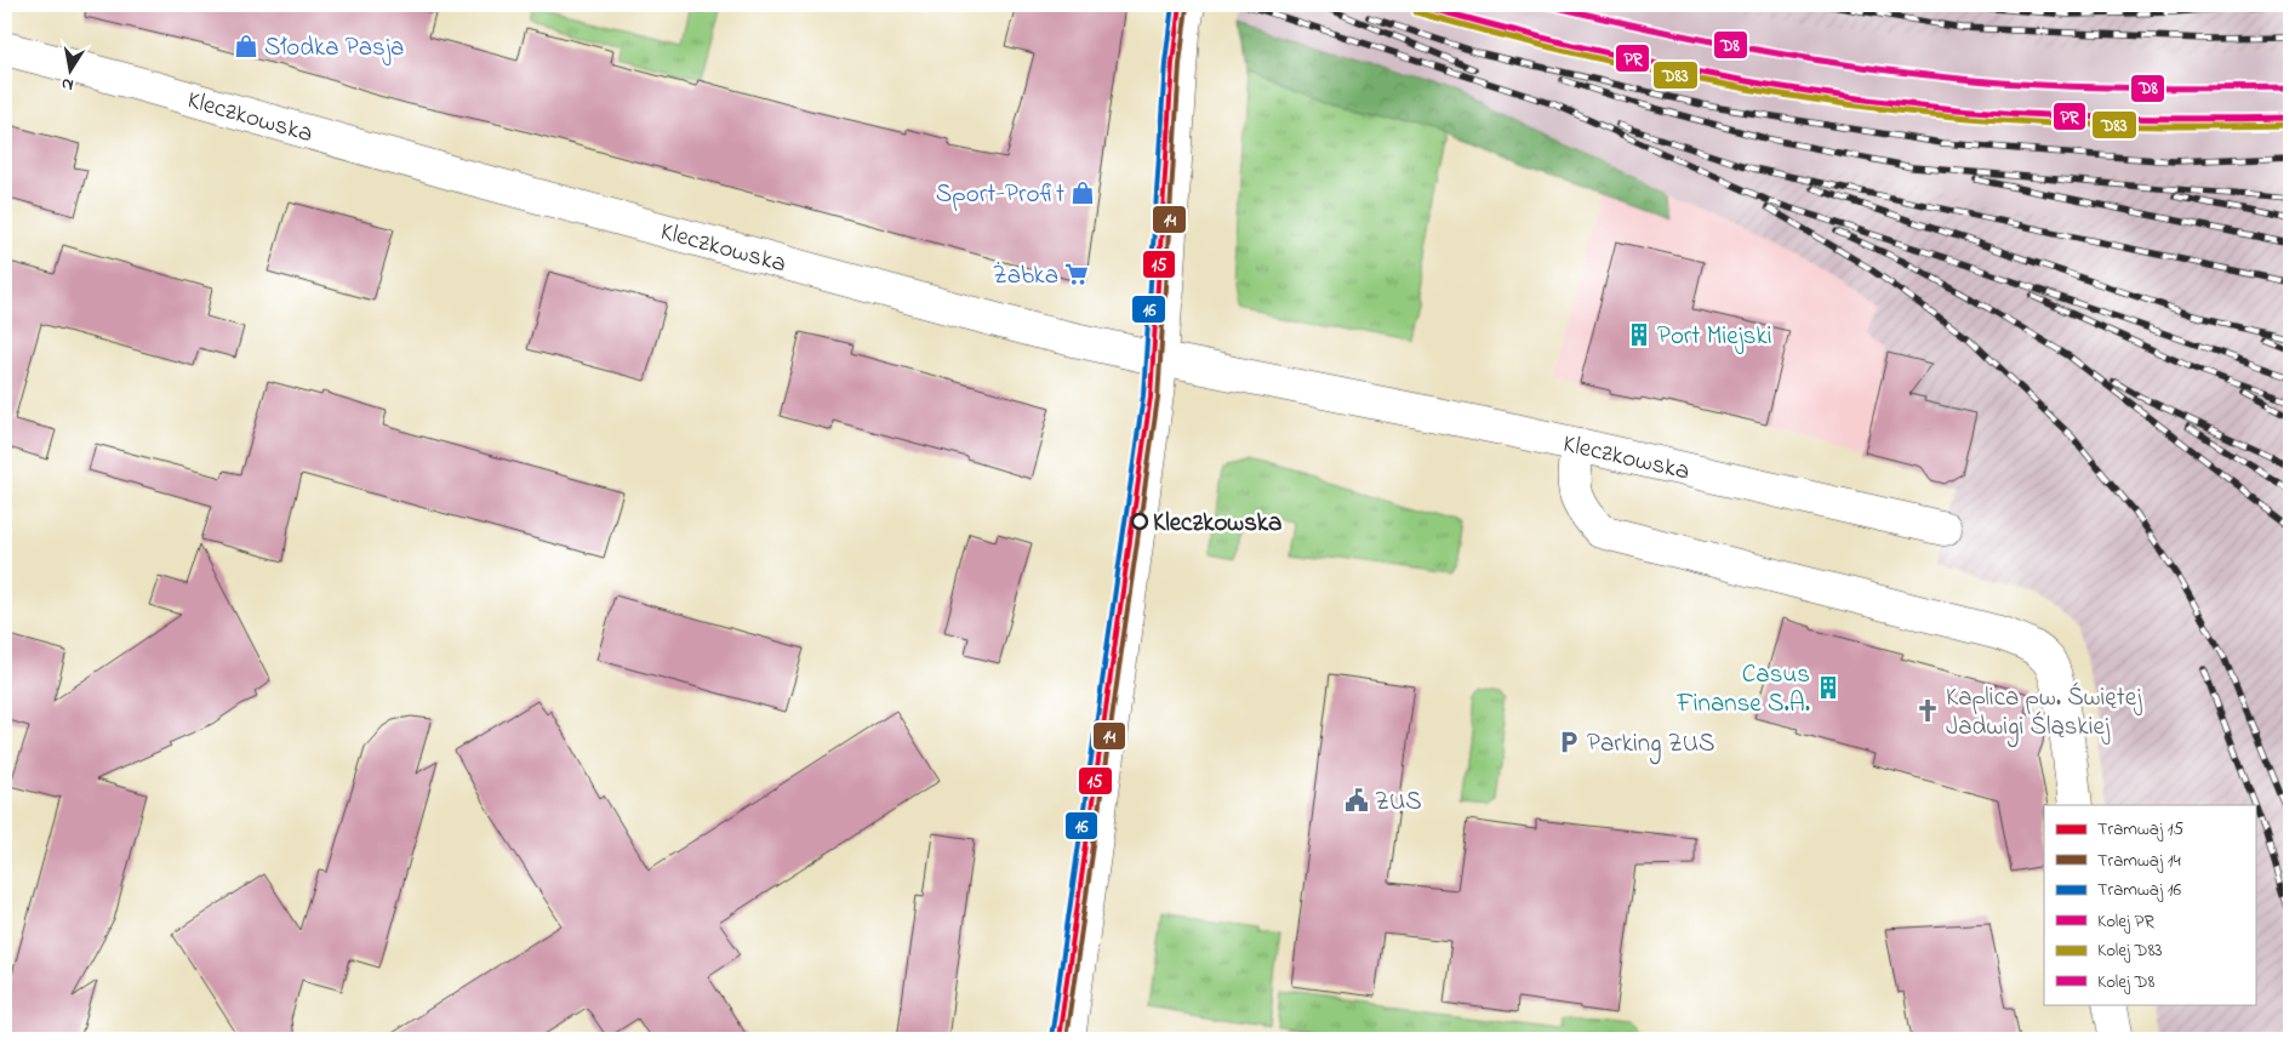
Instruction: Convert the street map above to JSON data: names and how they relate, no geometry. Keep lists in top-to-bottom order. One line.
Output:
{"streets":{"street":["Kleczkowska"]},"places":{"shop":["Słodka Pasja","Sport-Profit"],"supermarket":["Żabka"],"building":["Port Miejski","Casus Finanse S.A."],"other":["Kleczkowska"],"church":["Kaplica pw. Świętej Jadwigi Śląskiej"],"parking":["Parking ZUS"],"public building":["ZUS"]},"lines":["tram line 15","tram line 16","rail line PR","rail line D8","tram line 14","rail line D83"],"legend":["Tramwaj 15","Tramwaj 14","Tramwaj 16","Kolej PR","Kolej D83","Kolej D8"],"north":"bottom"}
